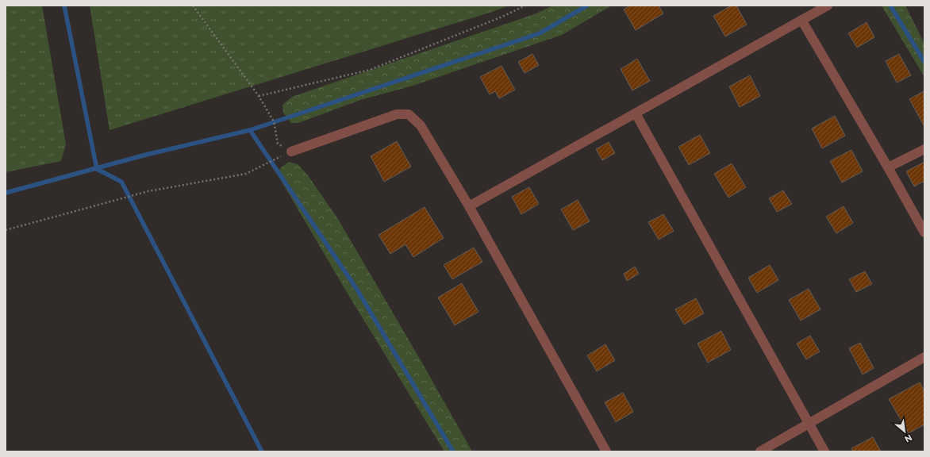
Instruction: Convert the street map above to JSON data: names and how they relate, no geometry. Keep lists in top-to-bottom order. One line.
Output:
{"north":"bottom right"}
